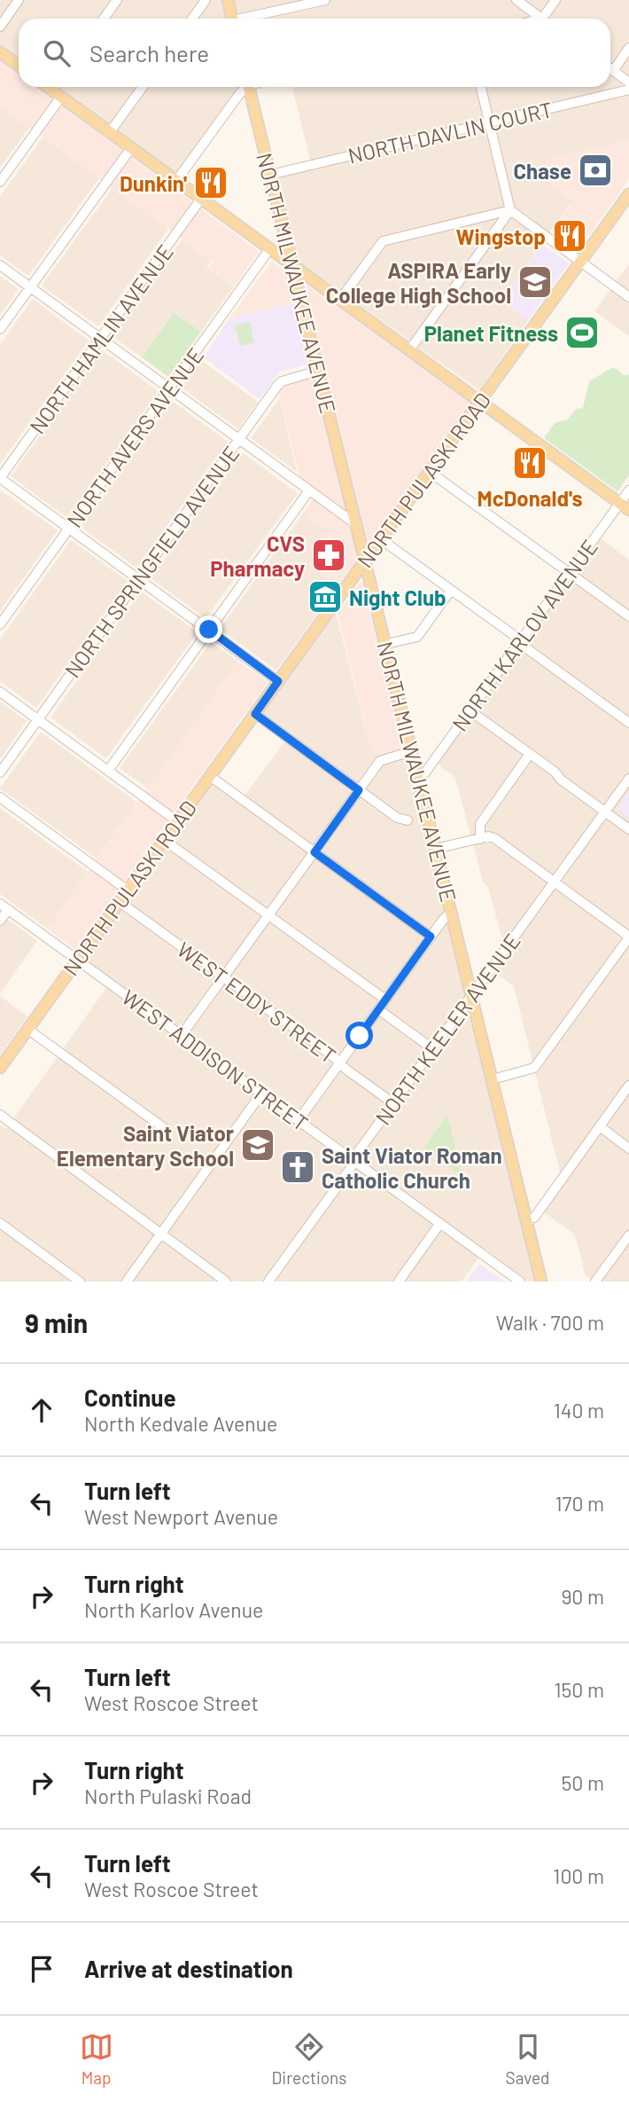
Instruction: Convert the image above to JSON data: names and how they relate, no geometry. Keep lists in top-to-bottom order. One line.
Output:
{"streets":{"main road":["NORTH MILWAUKEE AVENUE","NORTH PULASKI ROAD"],"street":["NORTH DAVLIN COURT","NORTH HAMLIN AVENUE","NORTH AVERS AVENUE","NORTH SPRINGFIELD AVENUE","NORTH KARLOV AVENUE","WEST EDDY STREET","NORTH KEELER AVENUE","WEST ADDISON STREET"]},"crossings":[["NORTH DAVLIN COURT","NORTH MILWAUKEE AVENUE"],["NORTH MILWAUKEE AVENUE","NORTH PULASKI ROAD"],["NORTH MILWAUKEE AVENUE","NORTH SPRINGFIELD AVENUE"],["NORTH MILWAUKEE AVENUE","NORTH KARLOV AVENUE"],["NORTH MILWAUKEE AVENUE","NORTH KEELER AVENUE"],["NORTH PULASKI ROAD","WEST EDDY STREET"],["NORTH PULASKI ROAD","WEST ADDISON STREET"],["WEST EDDY STREET","NORTH KEELER AVENUE"],["NORTH KEELER AVENUE","WEST ADDISON STREET"]],"places":{"bank":["Chase"],"restaurant":["Dunkin'","Wingstop","McDonald's"],"school or university":["ASPIRA Early College High School","Saint Viator Elementary School"],"sports":["Planet Fitness"],"pharmacy":["CVS Pharmacy"],"museum":["Night Club"],"church":["Saint Viator Roman Catholic Church"]},"page":{"search":"Search here","heading":["9 min","Walk · 700 m"],"list":[["Continue","North Kedvale Avenue","140 m"],["Turn left","West Newport Avenue","170 m"],["Turn right","North Karlov Avenue","90 m"],["Turn left","West Roscoe Street","150 m"],["Turn right","North Pulaski Road","50 m"],["Turn left","West Roscoe Street","100 m"],"Arrive at destination"],"nav":["Map","Directions","Saved"]}}
